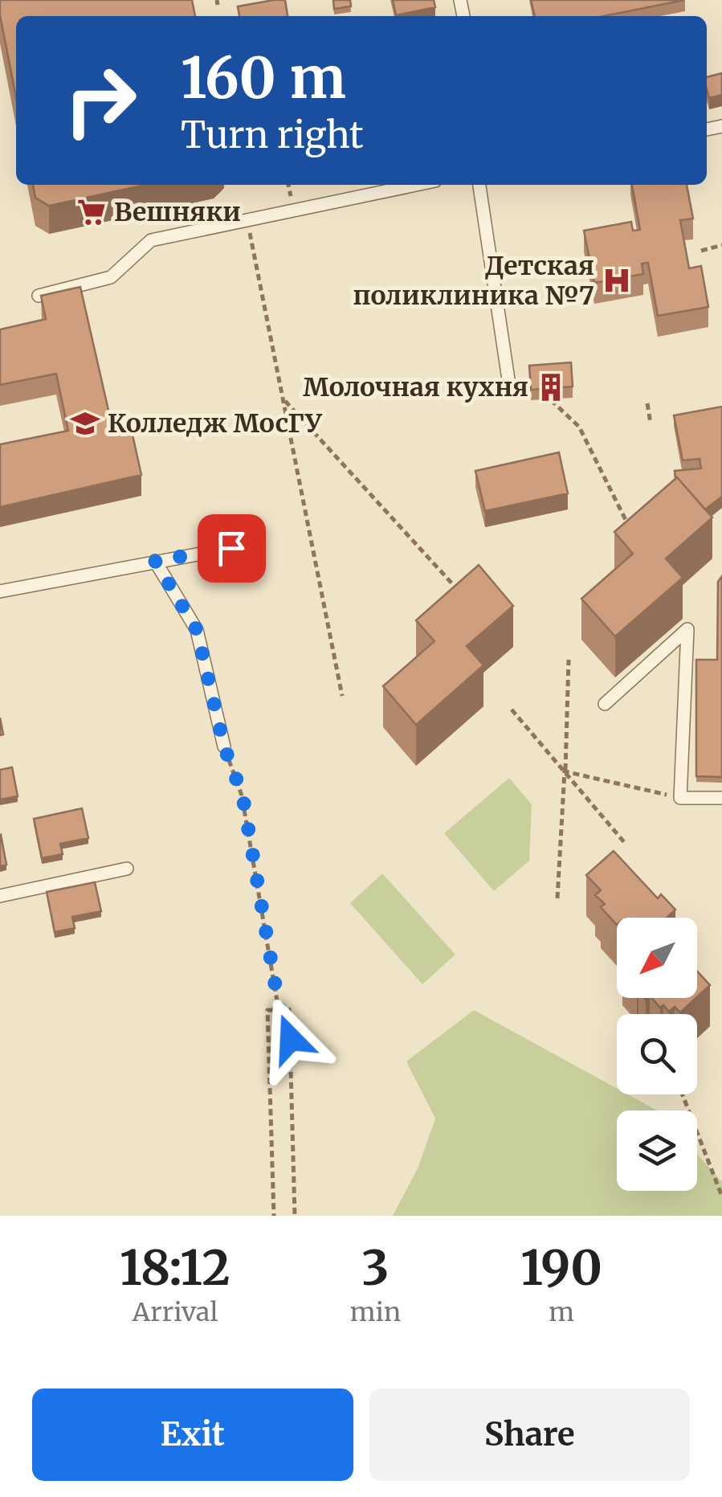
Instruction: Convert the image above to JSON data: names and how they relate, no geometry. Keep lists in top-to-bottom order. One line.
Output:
{"places":{"supermarket":["Вешняки"],"hospital":["Детская поликлиника №7"],"building":["Молочная кухня"],"school or university":["Колледж МосГУ"]},"north":"bottom left","page":{"turn":["160 m","Turn right"],"eta":["18:12","Arrival","3","min","190","m"],"buttons":["Exit","Share"]}}
